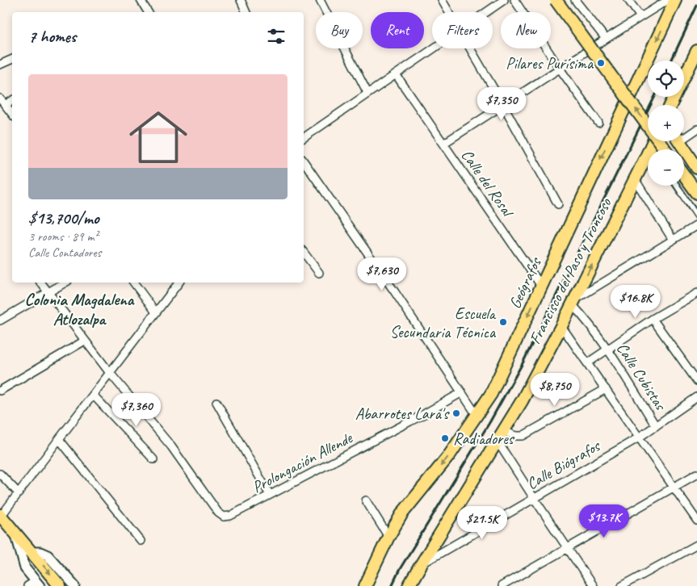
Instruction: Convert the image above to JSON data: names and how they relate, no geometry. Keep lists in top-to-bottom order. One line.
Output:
{"streets":{"main road":["Francisco del Paso y Troncoso","Geógrafos"],"street":["Calle del Rosal","Calle Cubistas","Prolongación Allende","Calle Biógrafos"]},"crossings":[["Calle del Rosal","Geógrafos"],["Francisco del Paso y Troncoso","Calle Cubistas"],["Francisco del Paso y Troncoso","Calle Biógrafos"],["Calle Cubistas","Calle Biógrafos"]],"one_way":["Geógrafos"],"districts":["Colonia Magdalena Atlozalpa"],"places":["Pilares Purísima","Escuela Secundaria Técnica","Abarrotes Lara's","Radiadores"],"page":{"chip":["Buy","Rent","Filters","New"],"heading":"7 homes","map_buttons":["+","−"],"list":[{"name":"$13,700/mo","note":"3 rooms · 89 m² · Calle Contadores"}],"price":["$7,350","$7,630","$16.8K","$8,750","$7,360","$13.7K","$21.5K"]}}
